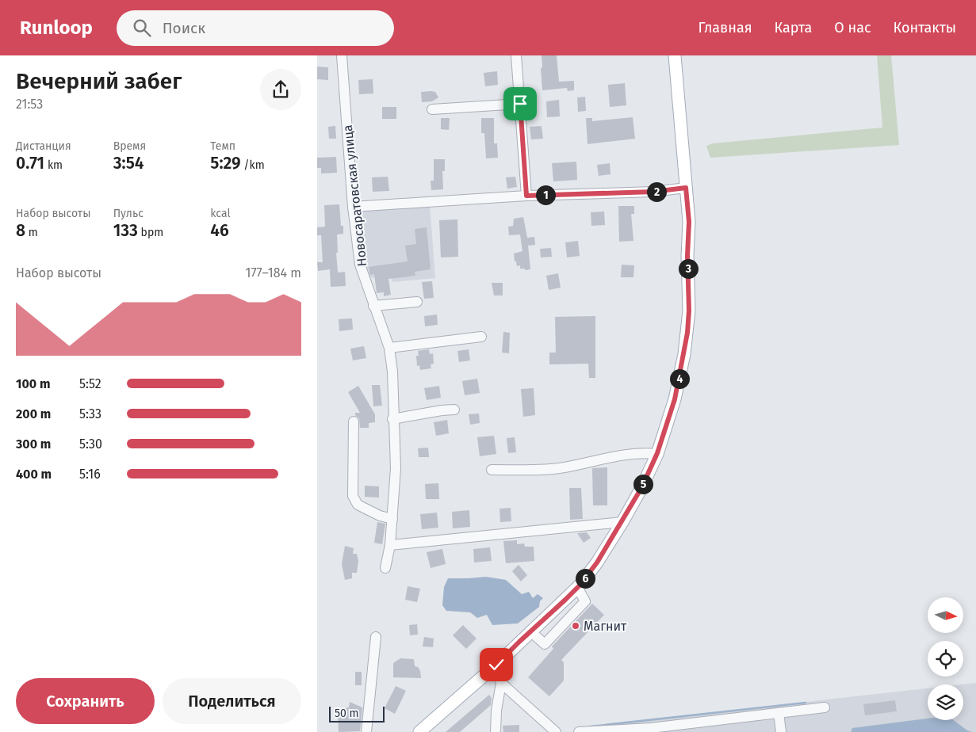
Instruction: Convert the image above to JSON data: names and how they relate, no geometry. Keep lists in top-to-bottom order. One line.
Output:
{"streets":{"street":["Новосаратовская улица"]},"places":["Магнит"],"scale_bar":"50 m","north":"right","page":{"header":"Runloop","search":"Поиск","nav":["Главная","Карта","О нас","Контакты"],"heading":["Вечерний забег","21:53"],"stats":[["Дистанция","0.71 km"],["Время","3:54"],["Темп","5:29 /km"],["Набор высоты","8 m"],["Пульс","133 bpm"],["kcal","46"]],"pins":["2","1","3","4","5","6"],"chart":["Набор высоты","177–184 m"],"list":[{"name":"100 m","note":"5:52"},{"name":"200 m","note":"5:33"},{"name":"300 m","note":"5:30"},{"name":"400 m","note":"5:16"}],"buttons":["Сохранить","Поделиться"],"scale":"50 m"}}
